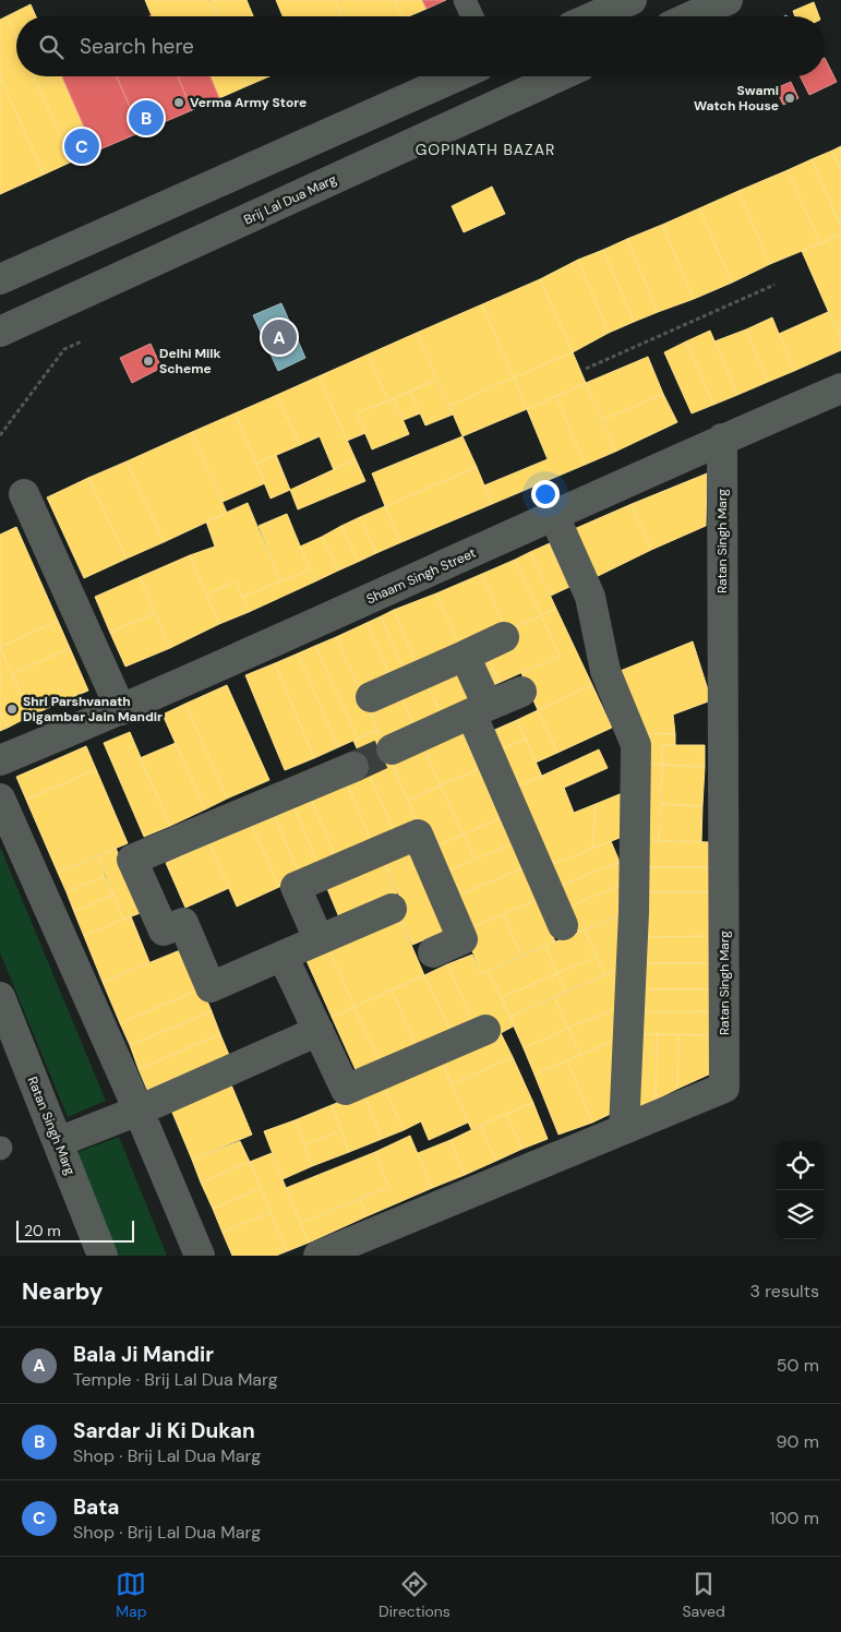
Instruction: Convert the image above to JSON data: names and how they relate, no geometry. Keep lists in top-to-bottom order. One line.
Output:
{"streets":{"street":["Brij Lal Dua Marg","Ratan Singh Marg","Shaam Singh Street"]},"crossings":[["Ratan Singh Marg","Shaam Singh Street"]],"districts":["GOPINATH BAZAR"],"places":["Swami Watch House","Verma Army Store","Delhi Milk Scheme","Shri Parshvanath Digambar Jain Mandir"],"scale_bar":"20 m","page":{"search":"Search here","pins":["B","C","A"],"scale":"20 m","heading":["Nearby","3 results"],"list":[{"mark":"A","name":"Bala Ji Mandir","note":"Temple · Brij Lal Dua Marg","value":"50 m"},{"mark":"B","name":"Sardar Ji Ki Dukan","note":"Shop · Brij Lal Dua Marg","value":"90 m"},{"mark":"C","name":"Bata","note":"Shop · Brij Lal Dua Marg","value":"100 m"}],"nav":["Map","Directions","Saved"]}}
